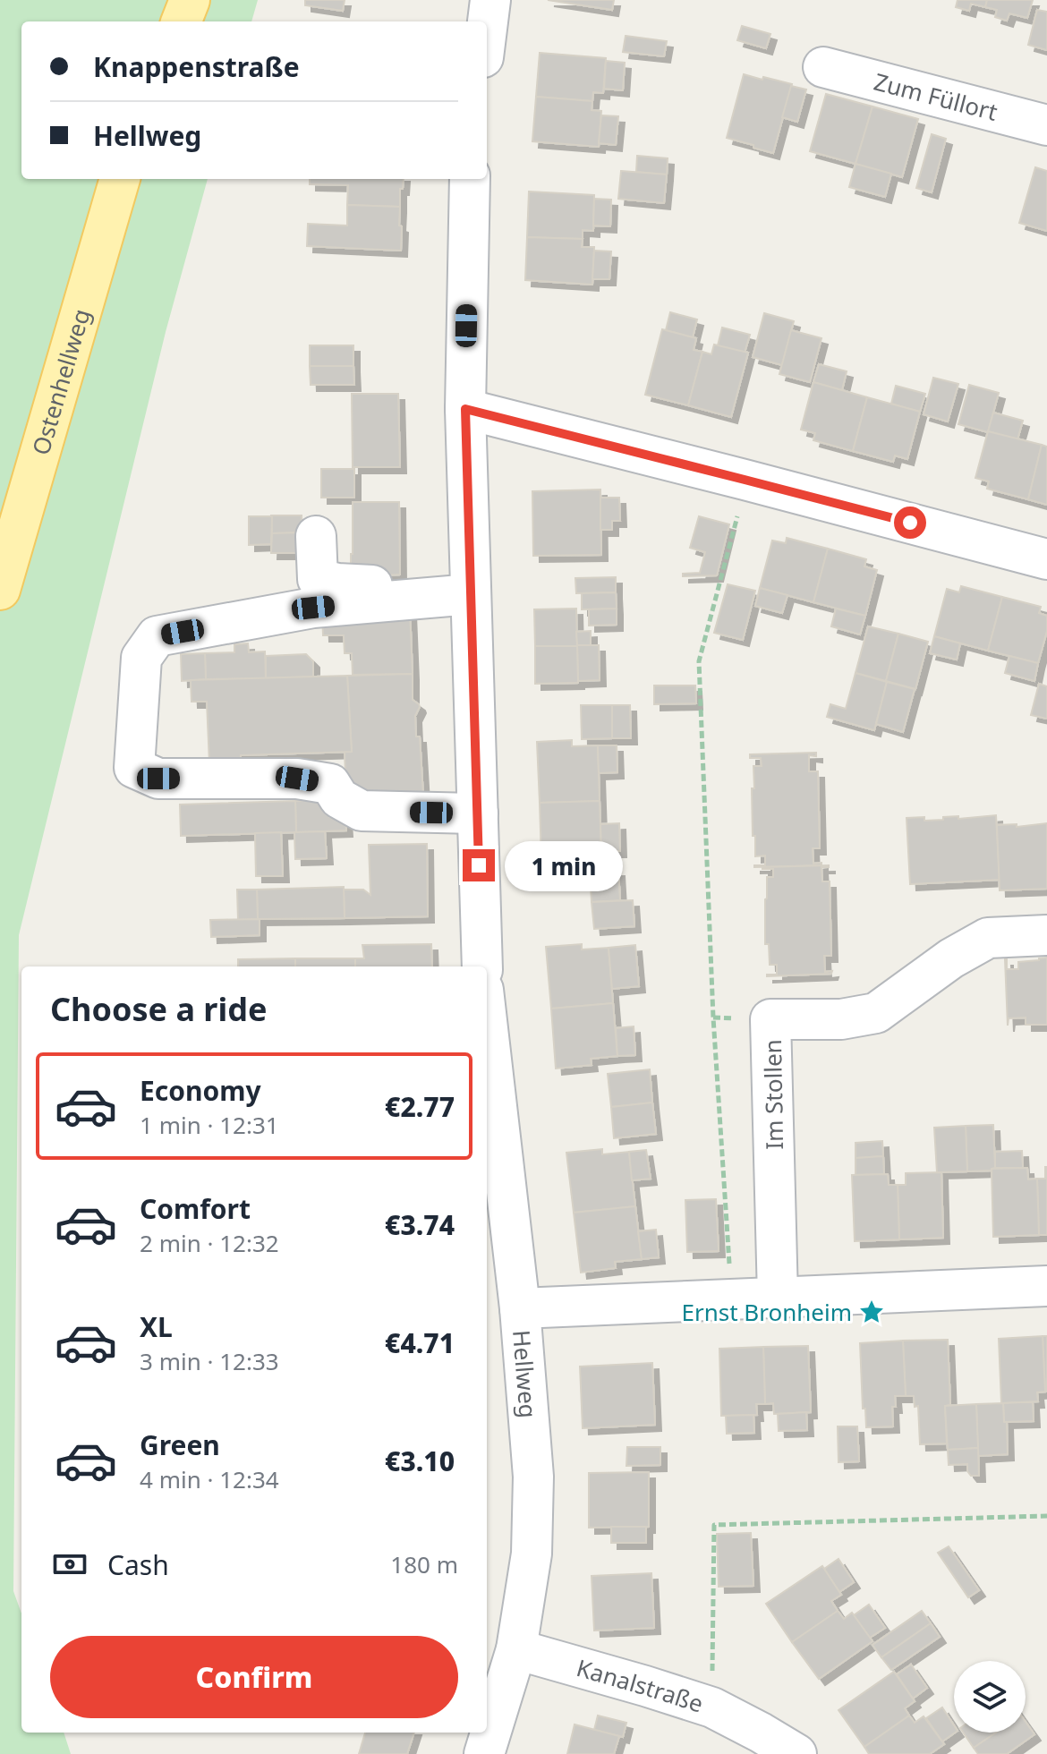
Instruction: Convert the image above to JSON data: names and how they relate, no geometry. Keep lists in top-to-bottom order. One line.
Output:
{"streets":{"main road":["Ostenhellweg"],"street":["Zum Füllort","Im Stollen","Hellweg","Kanalstraße"]},"crossings":[["Hellweg","Kanalstraße"]],"places":{"place":["Ernst Bronheim"]},"page":{"banner":["Knappenstraße","Hellweg"],"bubble":"1 min","heading":"Choose a ride","list":[{"name":"Economy","note":"1 min · 12:31","value":"€2.77"},{"name":"Comfort","note":"2 min · 12:32","value":"€3.74"},{"name":"XL","note":"3 min · 12:33","value":"€4.71"},{"name":"Green","note":"4 min · 12:34","value":"€3.10"}],"pay":["Cash","180 m"],"buttons":"Confirm"}}
